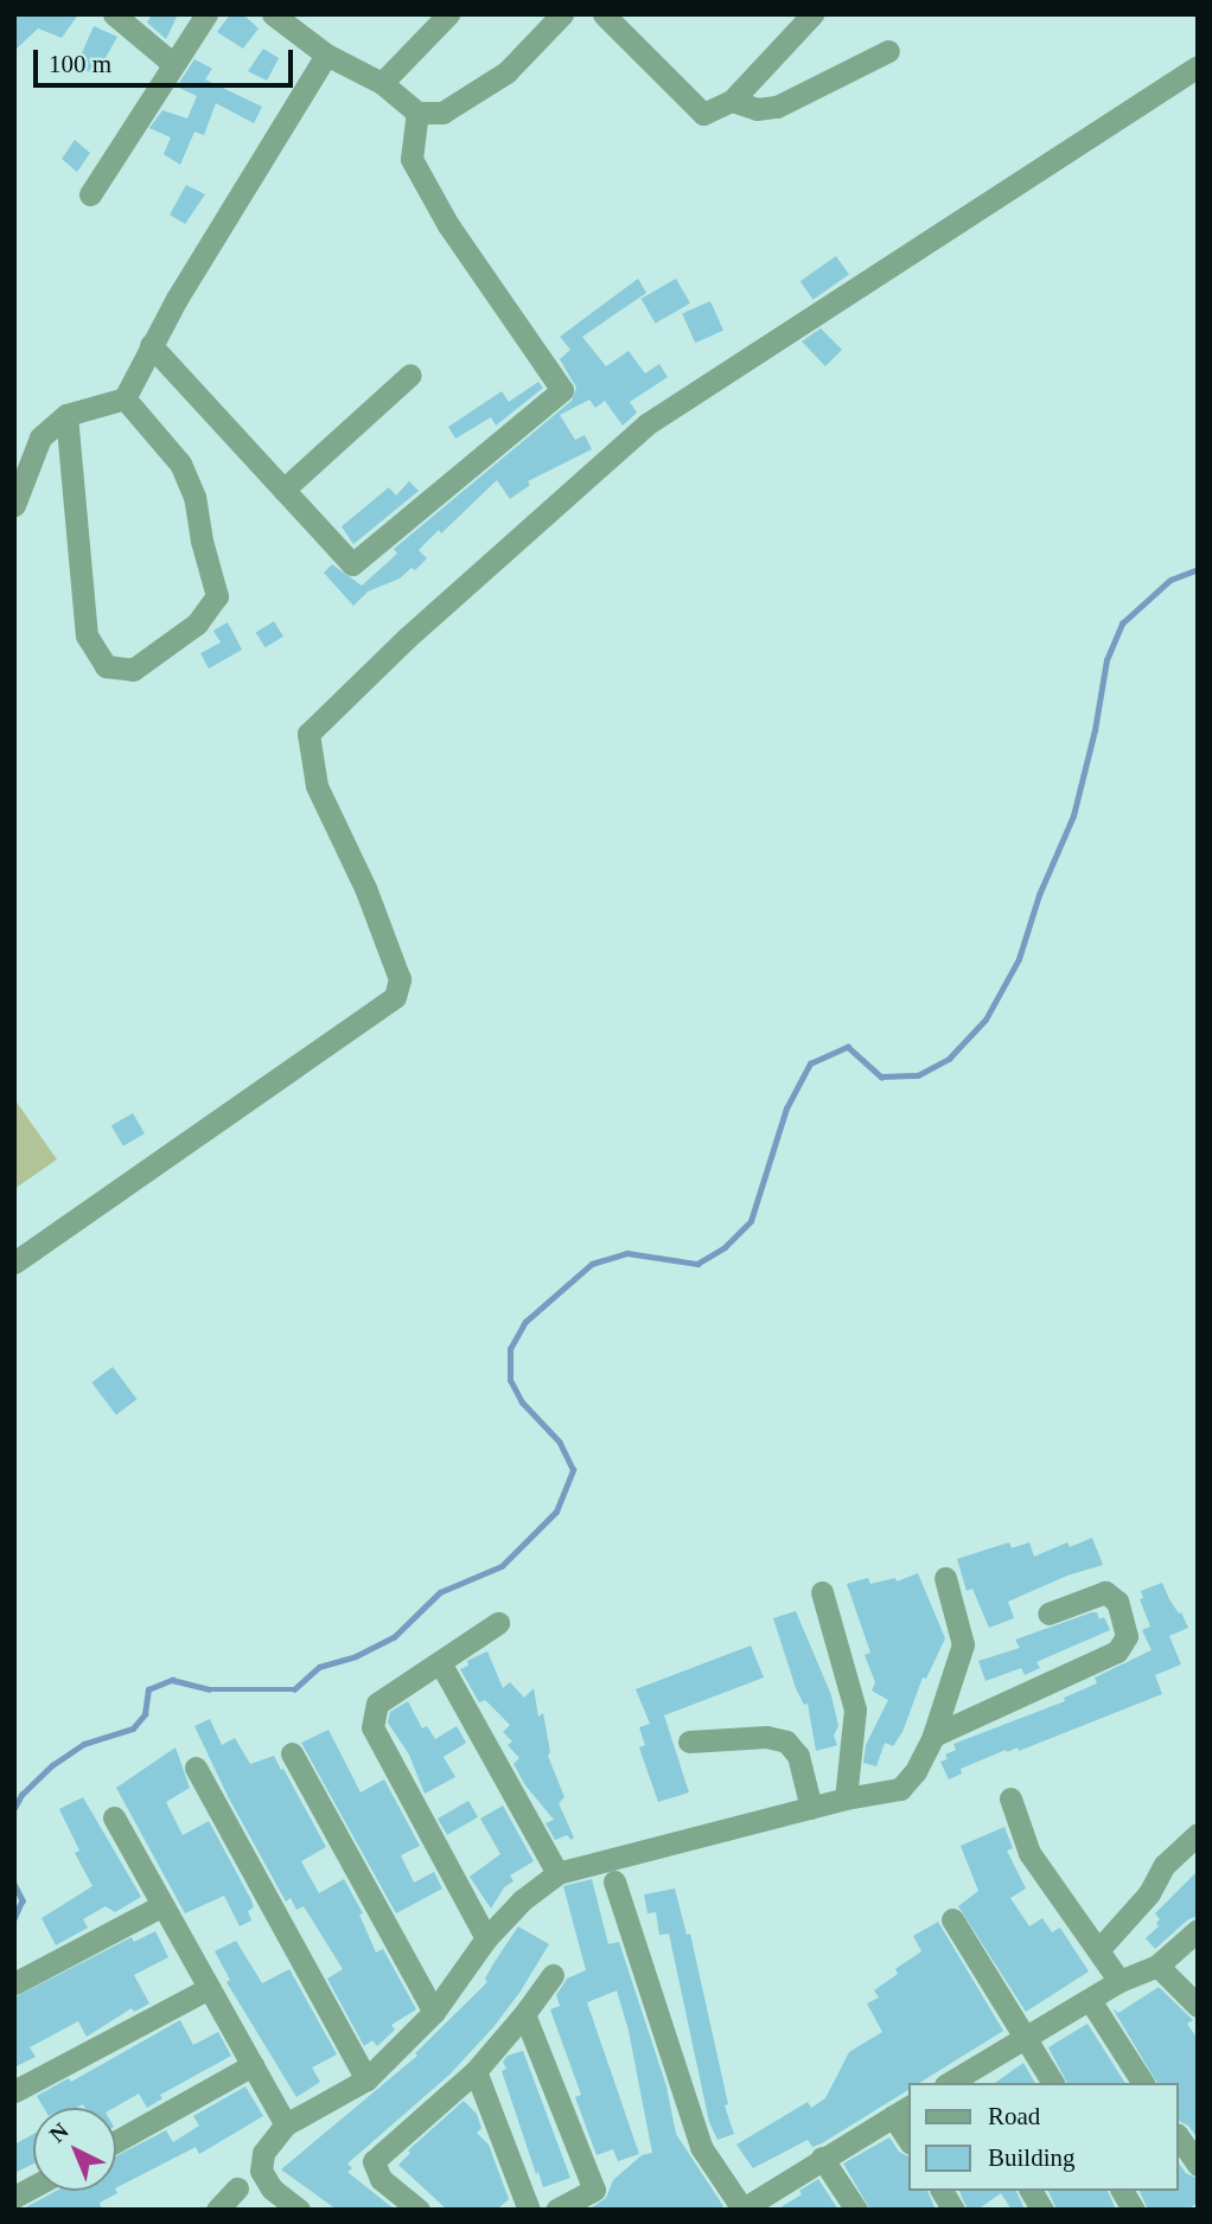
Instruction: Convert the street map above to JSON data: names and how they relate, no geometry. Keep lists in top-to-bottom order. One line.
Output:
{"legend":["Road","Building"],"scale_bar":"100 m","north":"top left"}
